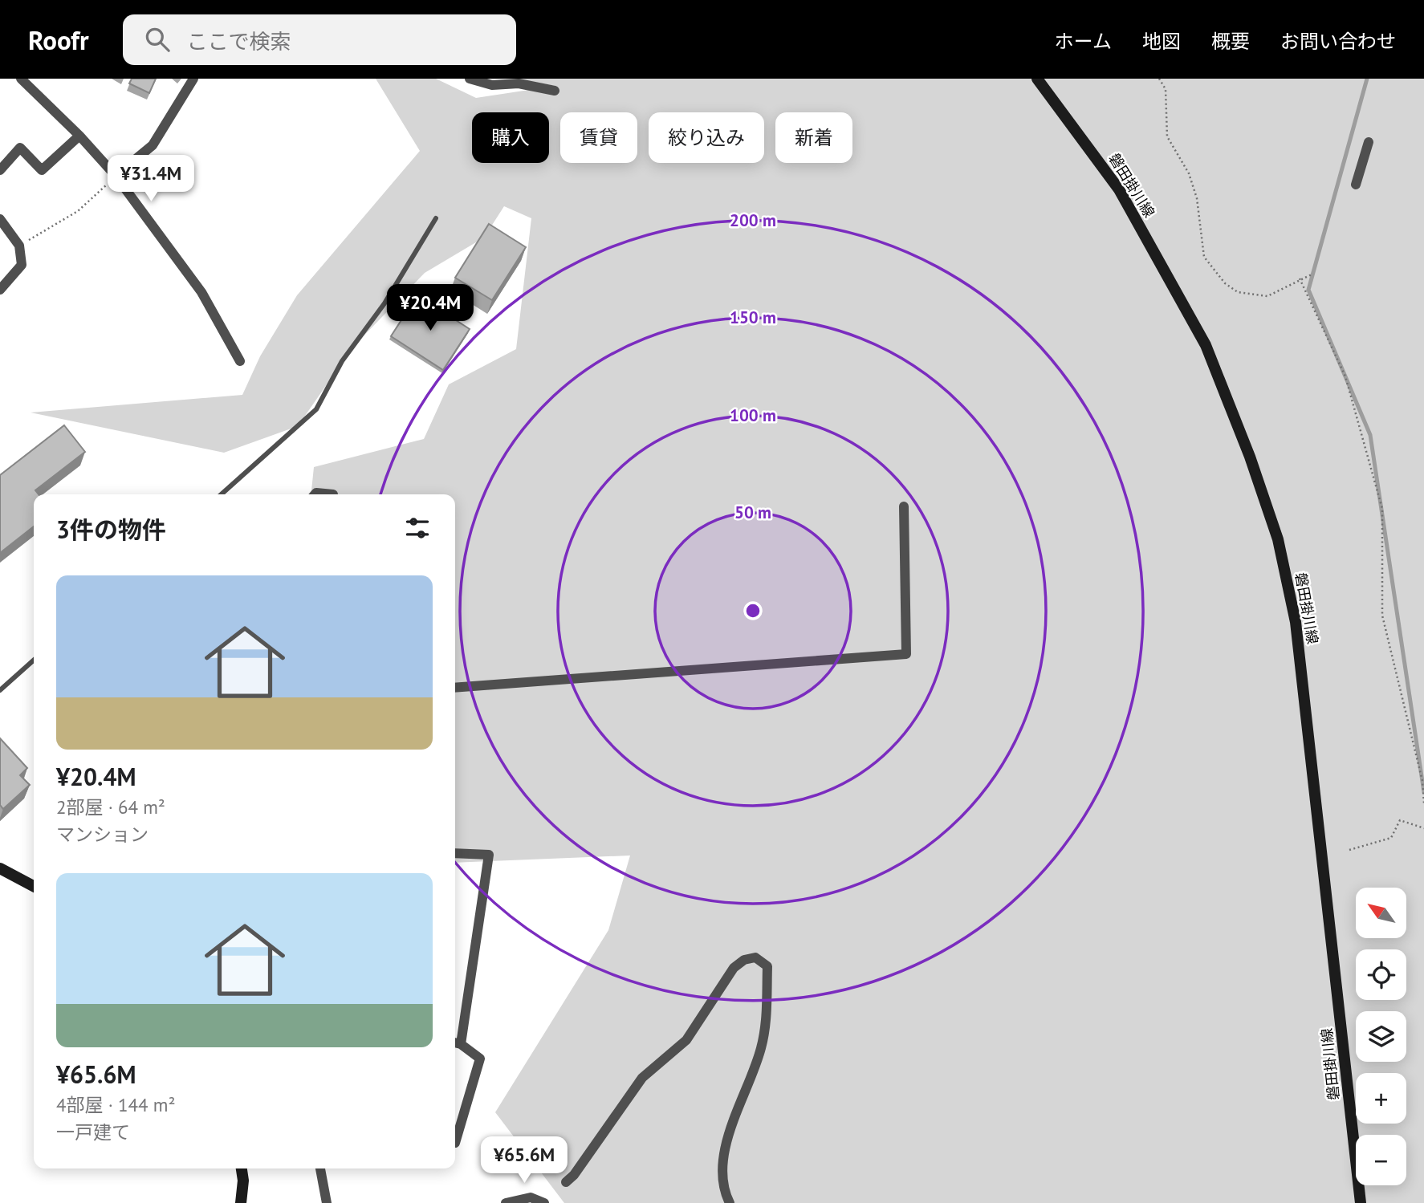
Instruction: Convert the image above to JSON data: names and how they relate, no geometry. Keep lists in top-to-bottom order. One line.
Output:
{"streets":{"main road":["磐田掛川線"]},"north":"top left","page":{"header":"Roofr","search":"ここで検索","nav":["ホーム","地図","概要","お問い合わせ"],"chip":["購入","賃貸","絞り込み","新着"],"price":["¥31.4M","¥20.4M","¥65.6M"],"heading":"3件の物件","list":[{"name":"¥20.4M","note":"2部屋 · 64 m² · マンション"},{"name":"¥65.6M","note":"4部屋 · 144 m² · 一戸建て"}],"map_buttons":["+","−"]},"rings":["200 m","150 m","100 m","50 m"]}
